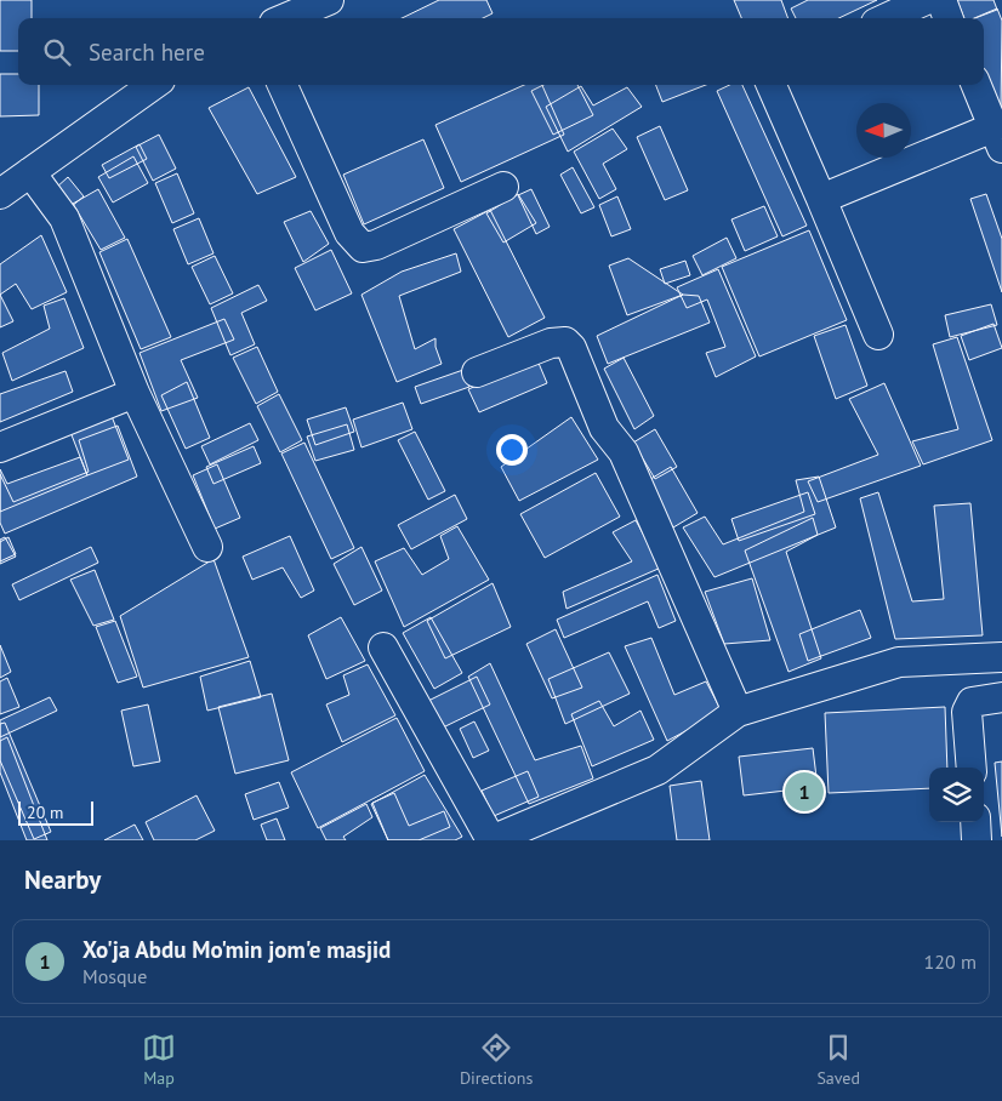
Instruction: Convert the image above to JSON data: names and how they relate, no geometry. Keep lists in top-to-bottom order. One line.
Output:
{"scale_bar":"20 m","north":"left","page":{"search":"Search here","pins":"1","scale":"20 m","heading":"Nearby","list":[{"mark":"1","name":"Xo'ja Abdu Mo'min jom'e masjid","note":"Mosque","value":"120 m"}],"nav":["Map","Directions","Saved"]}}
